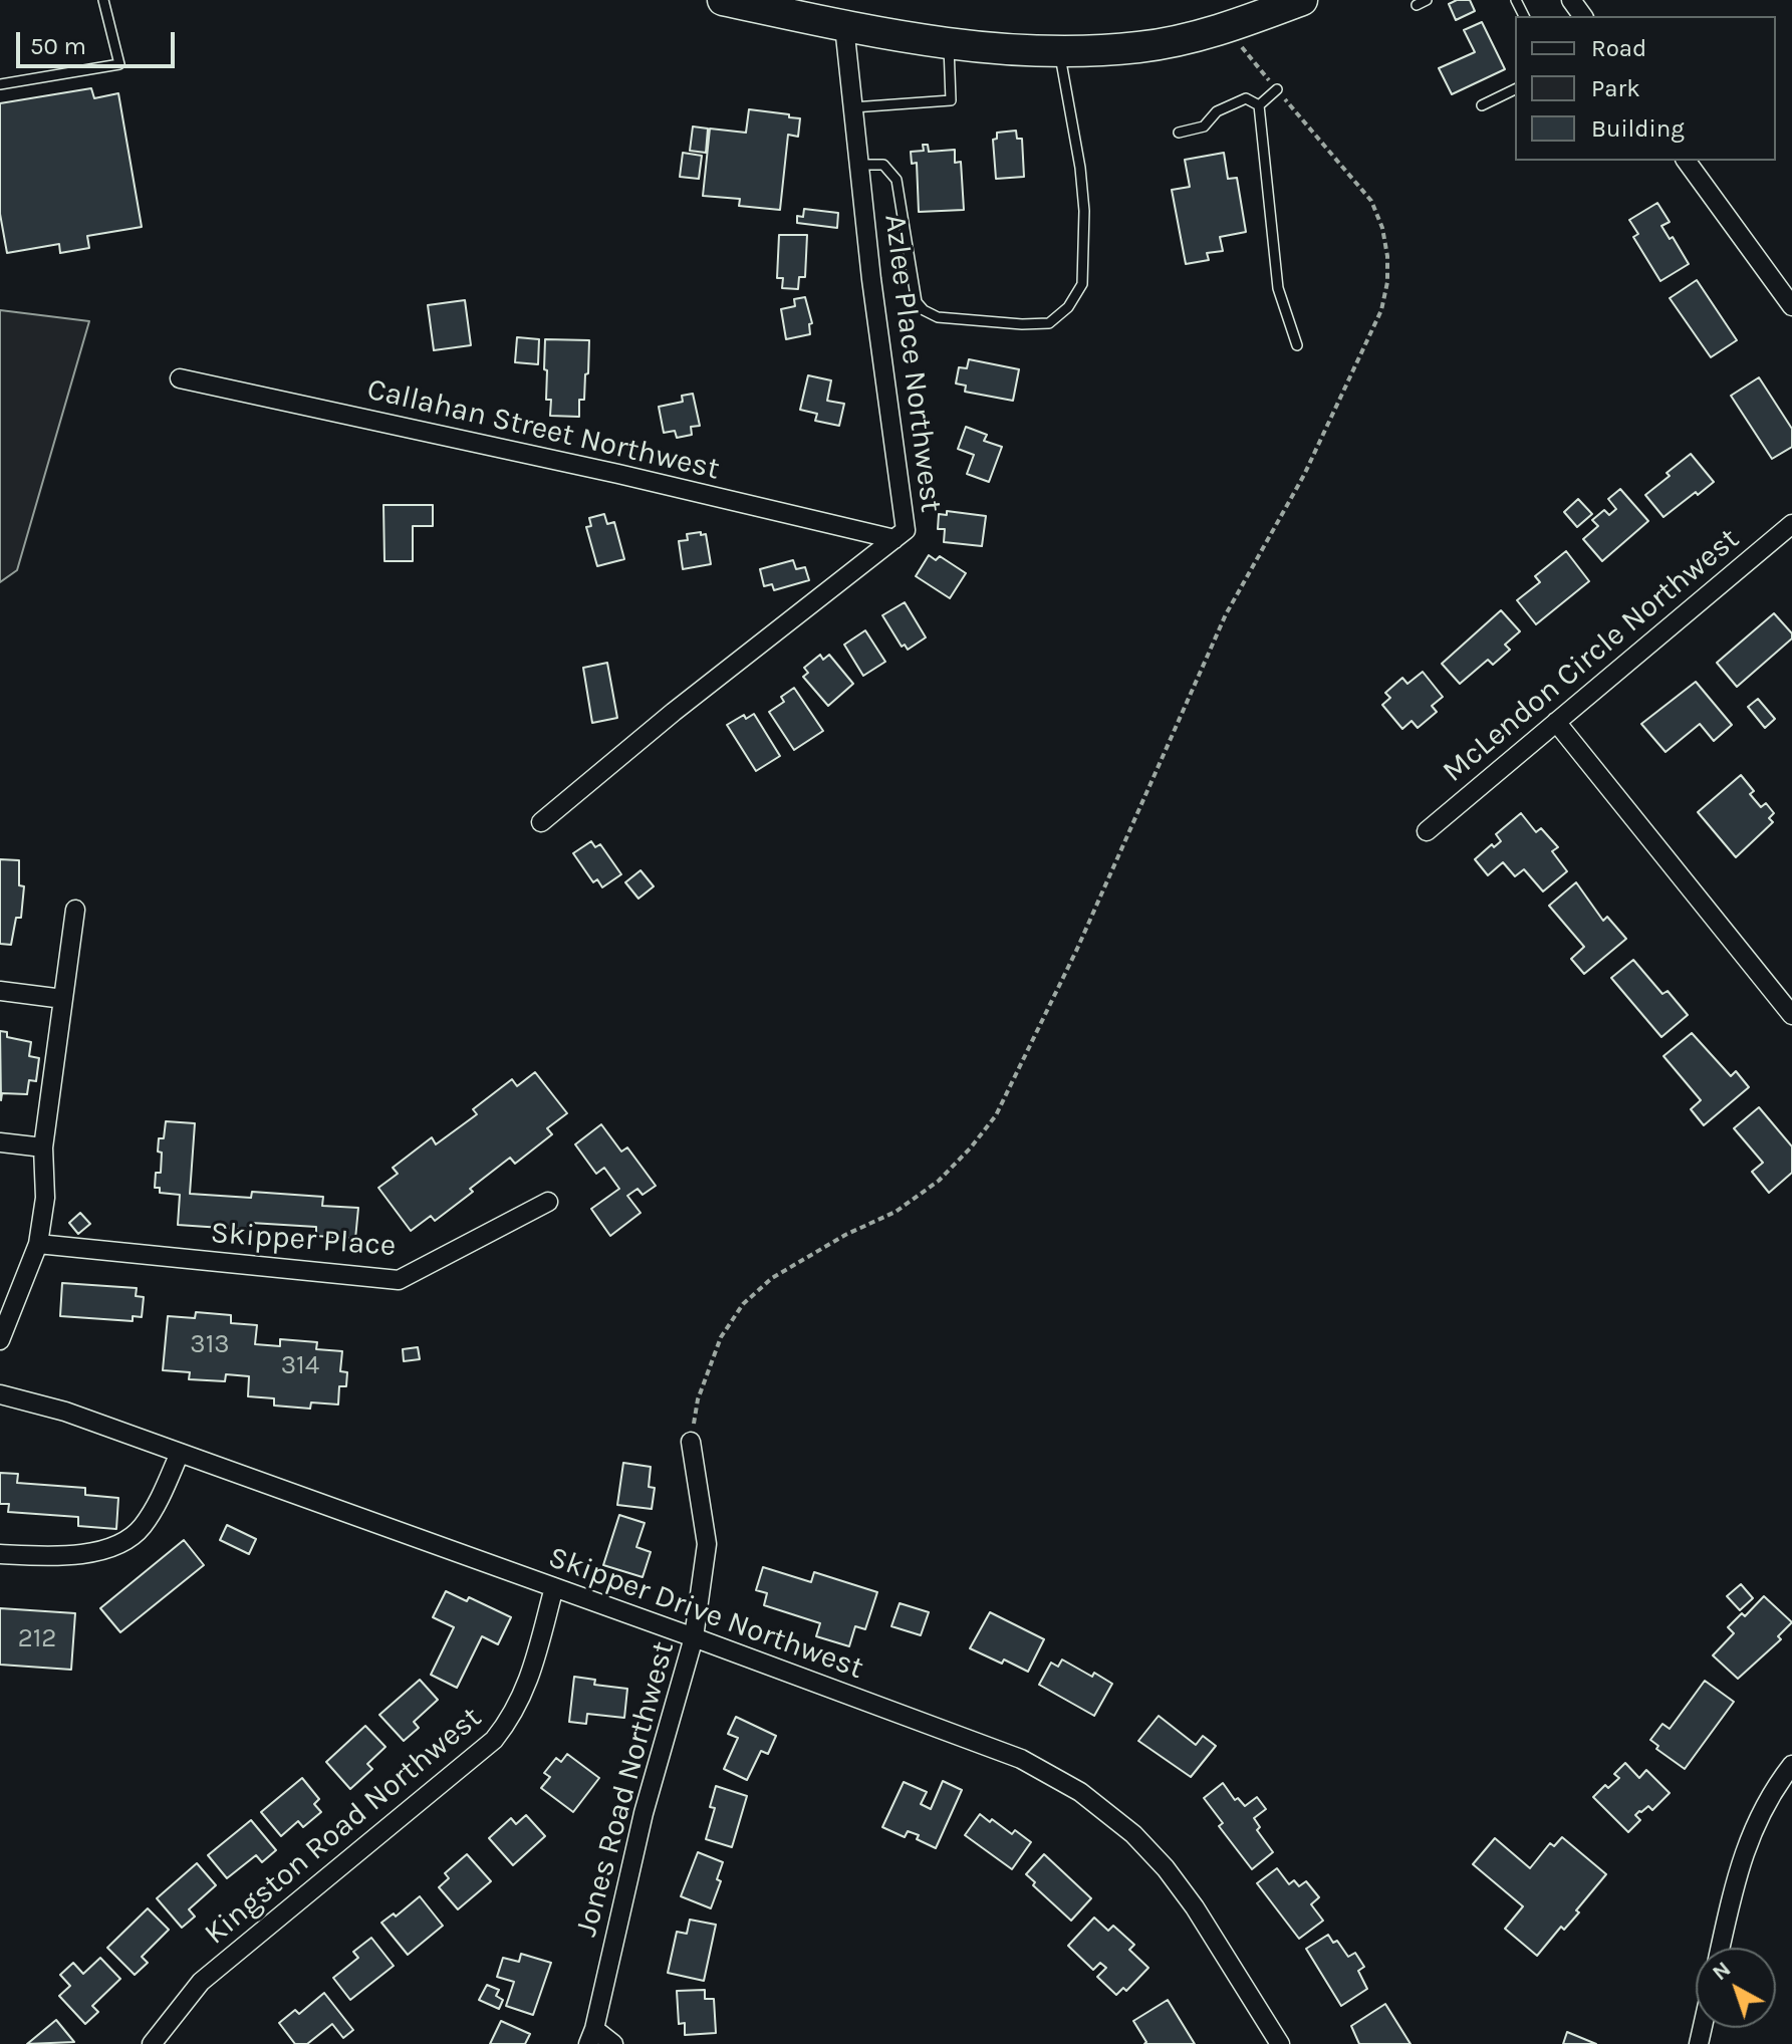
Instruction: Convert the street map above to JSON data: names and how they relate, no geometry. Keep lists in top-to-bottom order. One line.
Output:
{"streets":{"street":["Azlee Place Northwest","Callahan Street Northwest","McLendon Circle Northwest","Skipper Place","Skipper Drive Northwest","Jones Road Northwest","Kingston Road Northwest"]},"crossings":[["Azlee Place Northwest","Callahan Street Northwest"],["Skipper Drive Northwest","Jones Road Northwest"],["Skipper Drive Northwest","Kingston Road Northwest"]],"house_numbers":["313","314","212"],"legend":["Road","Park","Building"],"scale_bar":"50 m","north":"top left"}
